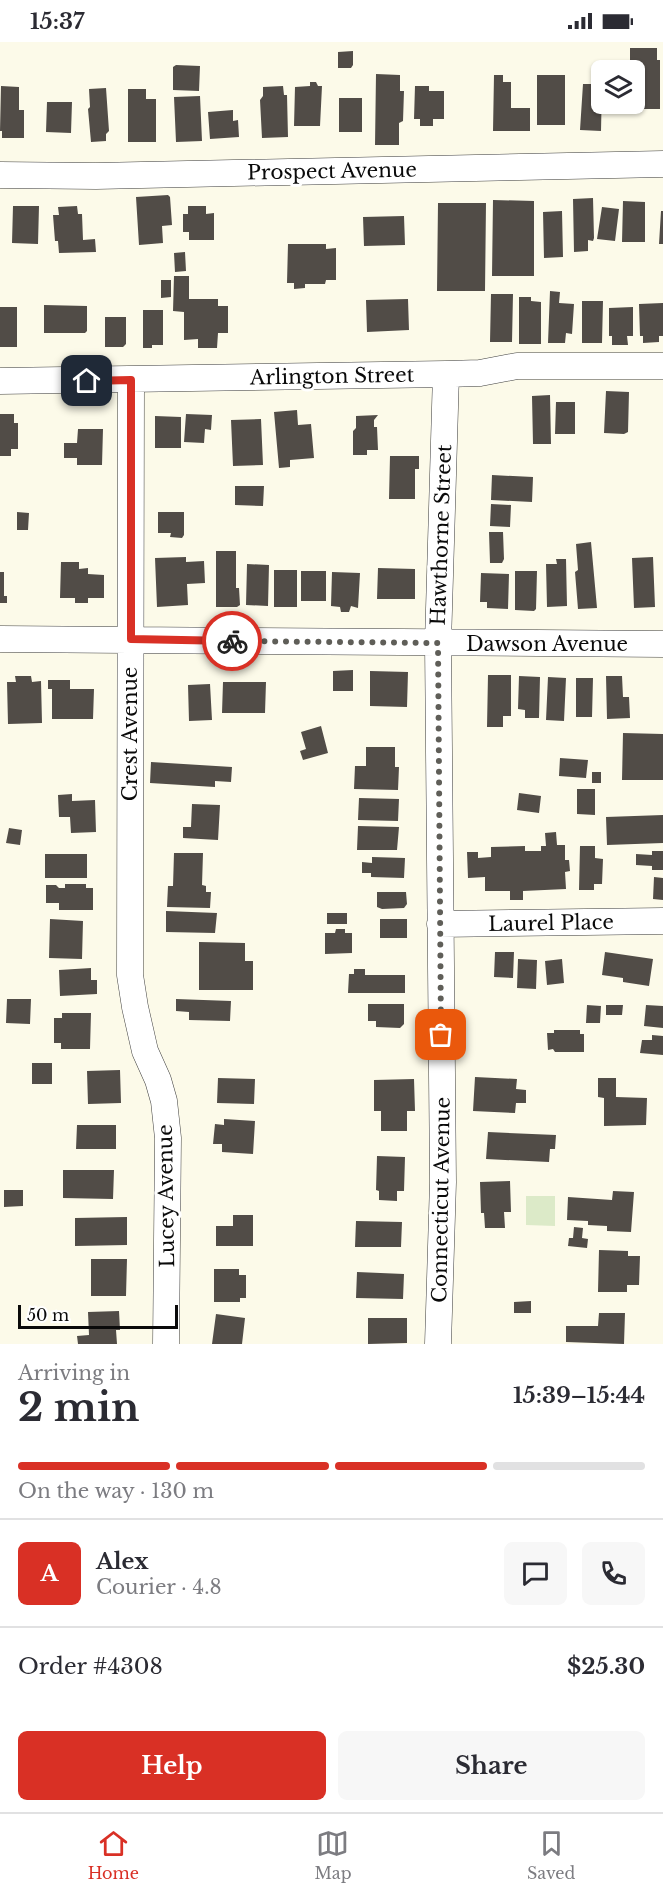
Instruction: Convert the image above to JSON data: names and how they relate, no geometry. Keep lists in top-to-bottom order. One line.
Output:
{"streets":{"street":["Prospect Avenue","Arlington Street","Hawthorne Street","Dawson Avenue","Crest Avenue","Laurel Place","Lucey Avenue","Connecticut Avenue"]},"crossings":[["Arlington Street","Hawthorne Street"],["Arlington Street","Crest Avenue"],["Hawthorne Street","Dawson Avenue"],["Hawthorne Street","Laurel Place"],["Hawthorne Street","Connecticut Avenue"],["Dawson Avenue","Crest Avenue"],["Crest Avenue","Lucey Avenue"]],"scale_bar":"50 m","page":{"status":"15:37","scale":"50 m","heading":["2 min","Arriving in","15:39–15:44"],"panel":["Alex","Courier · 4.8","Order #4308","$25.30"],"bar":"On the way · 130 m","round":"A","buttons":["Help","Share"],"tabs":["Home","Map","Saved"]}}
